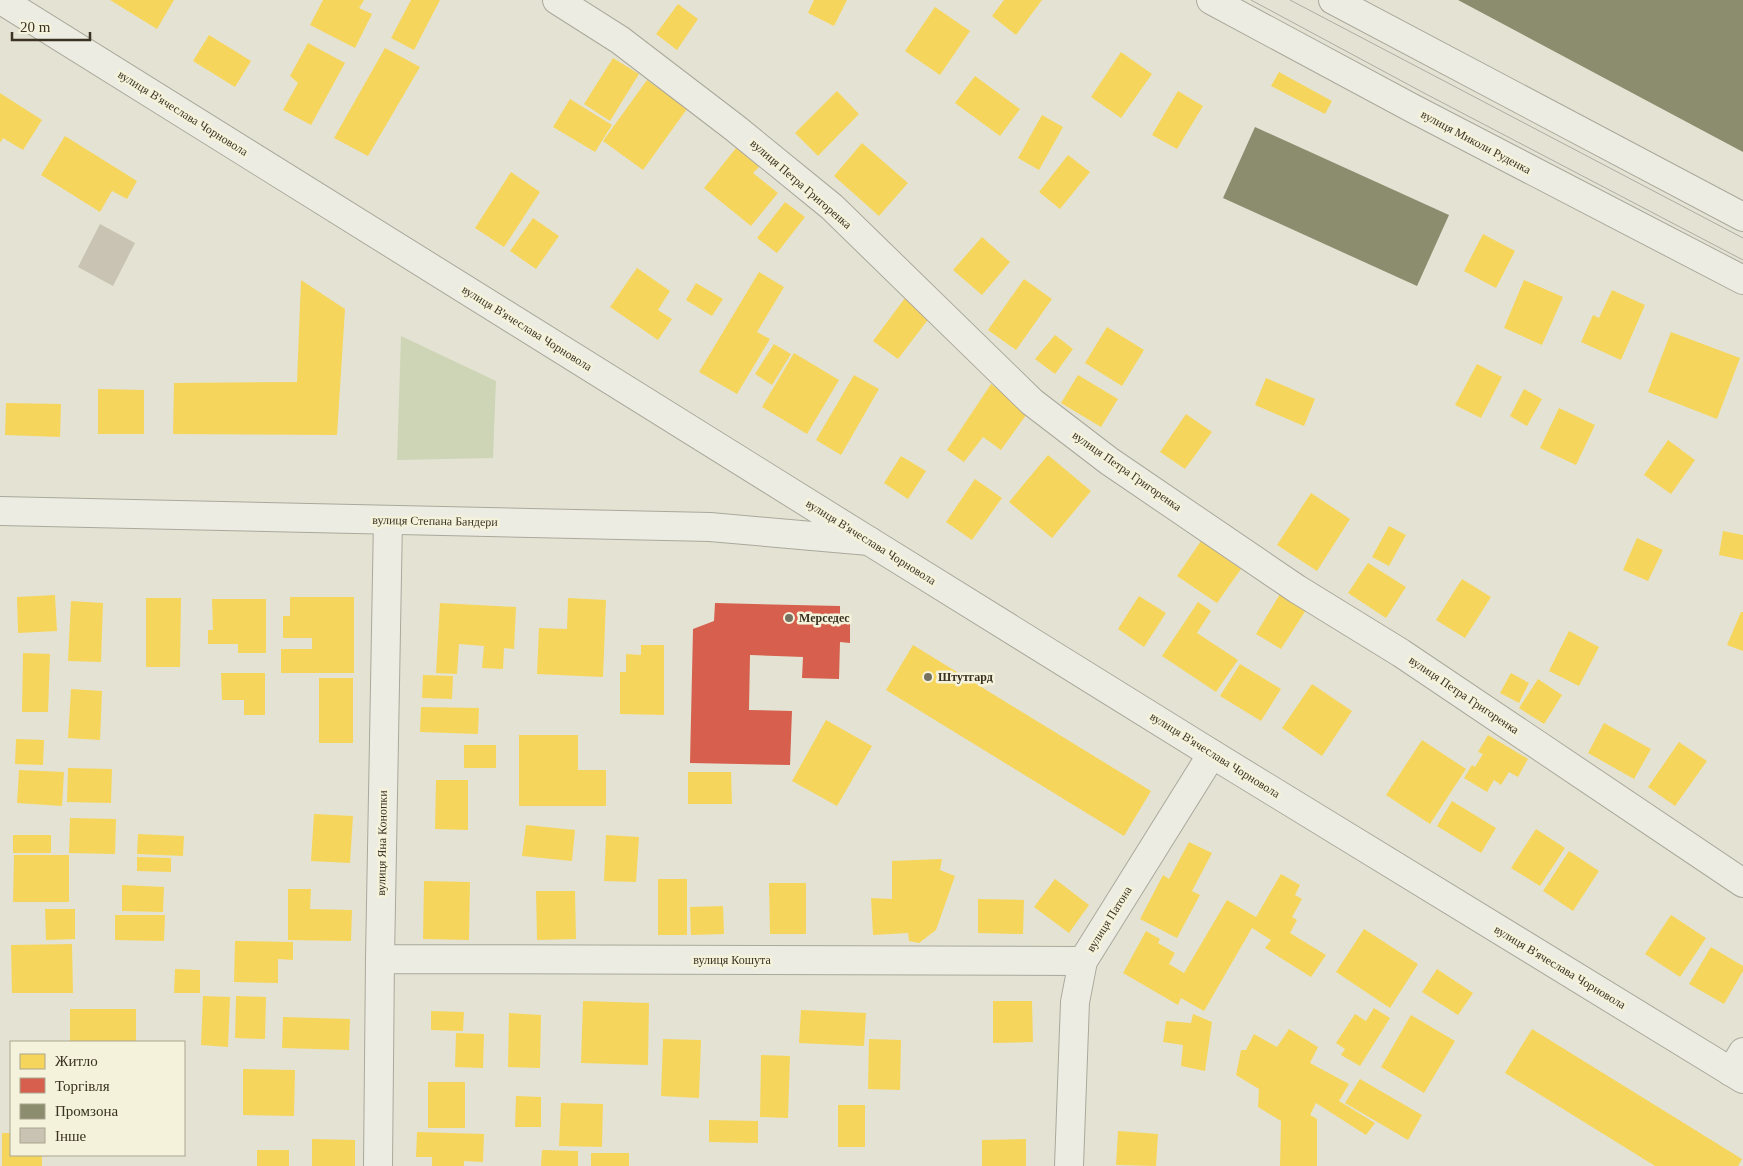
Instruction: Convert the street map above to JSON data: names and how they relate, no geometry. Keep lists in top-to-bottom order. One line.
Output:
{"streets":{"street":["вулиця В'ячеслава Чорновола","вулиця Миколи Руденка","вулиця Петра Григоренка","вулиця Степана Бандери","вулиця Яна Конопки","вулиця Патона","вулиця Кошута"]},"crossings":[["вулиця В'ячеслава Чорновола","вулиця Степана Бандери"],["вулиця В'ячеслава Чорновола","вулиця Патона"],["вулиця Степана Бандери","вулиця Яна Конопки"],["вулиця Яна Конопки","вулиця Кошута"],["вулиця Патона","вулиця Кошута"]],"places":["Мерседес","Штутгард"],"legend":["Житло","Торгівля","Промзона","Інше"],"scale_bar":"20 m"}
